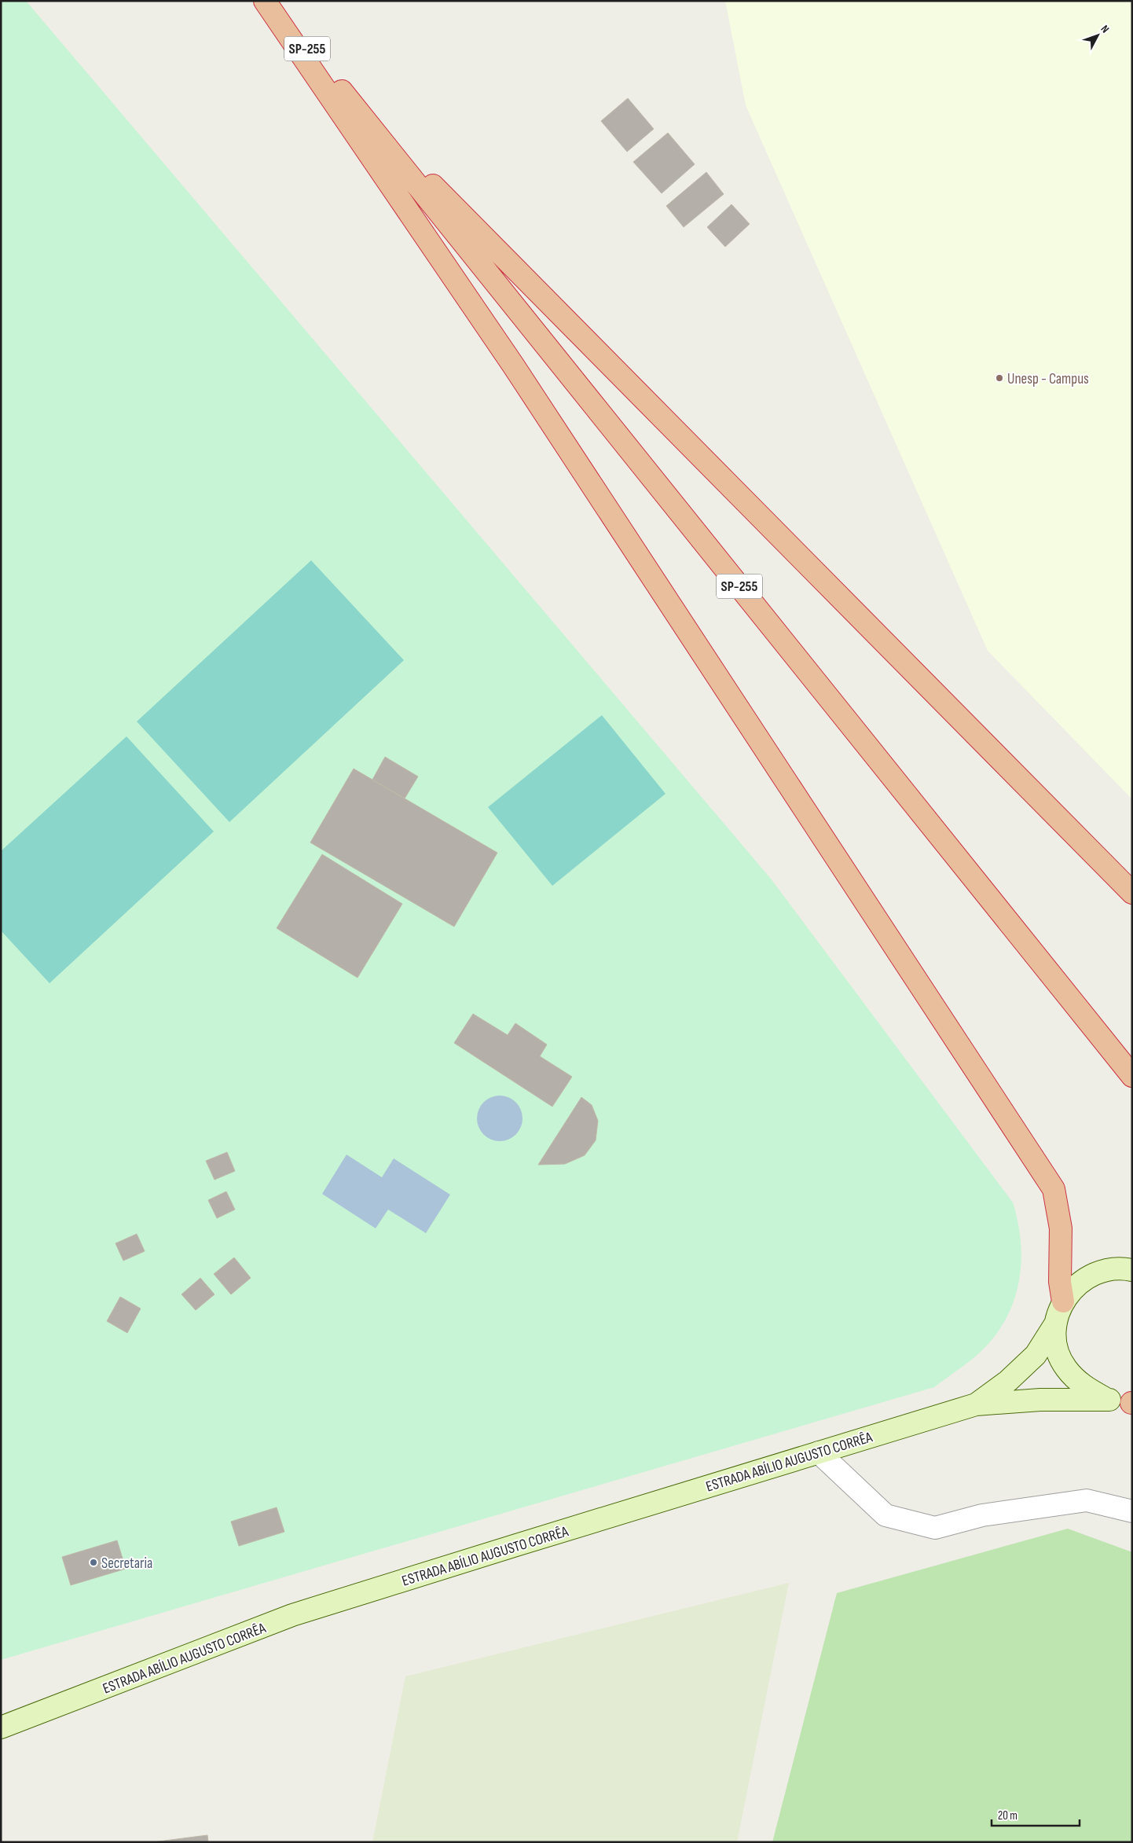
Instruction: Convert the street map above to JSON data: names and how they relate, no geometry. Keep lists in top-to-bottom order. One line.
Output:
{"streets":{"highway":["SP-255"],"main road":["ESTRADA ABÍLIO AUGUSTO CORRÊA"]},"places":["Unesp - Campus","Secretaria"],"scale_bar":"20 m","north":"top right"}
